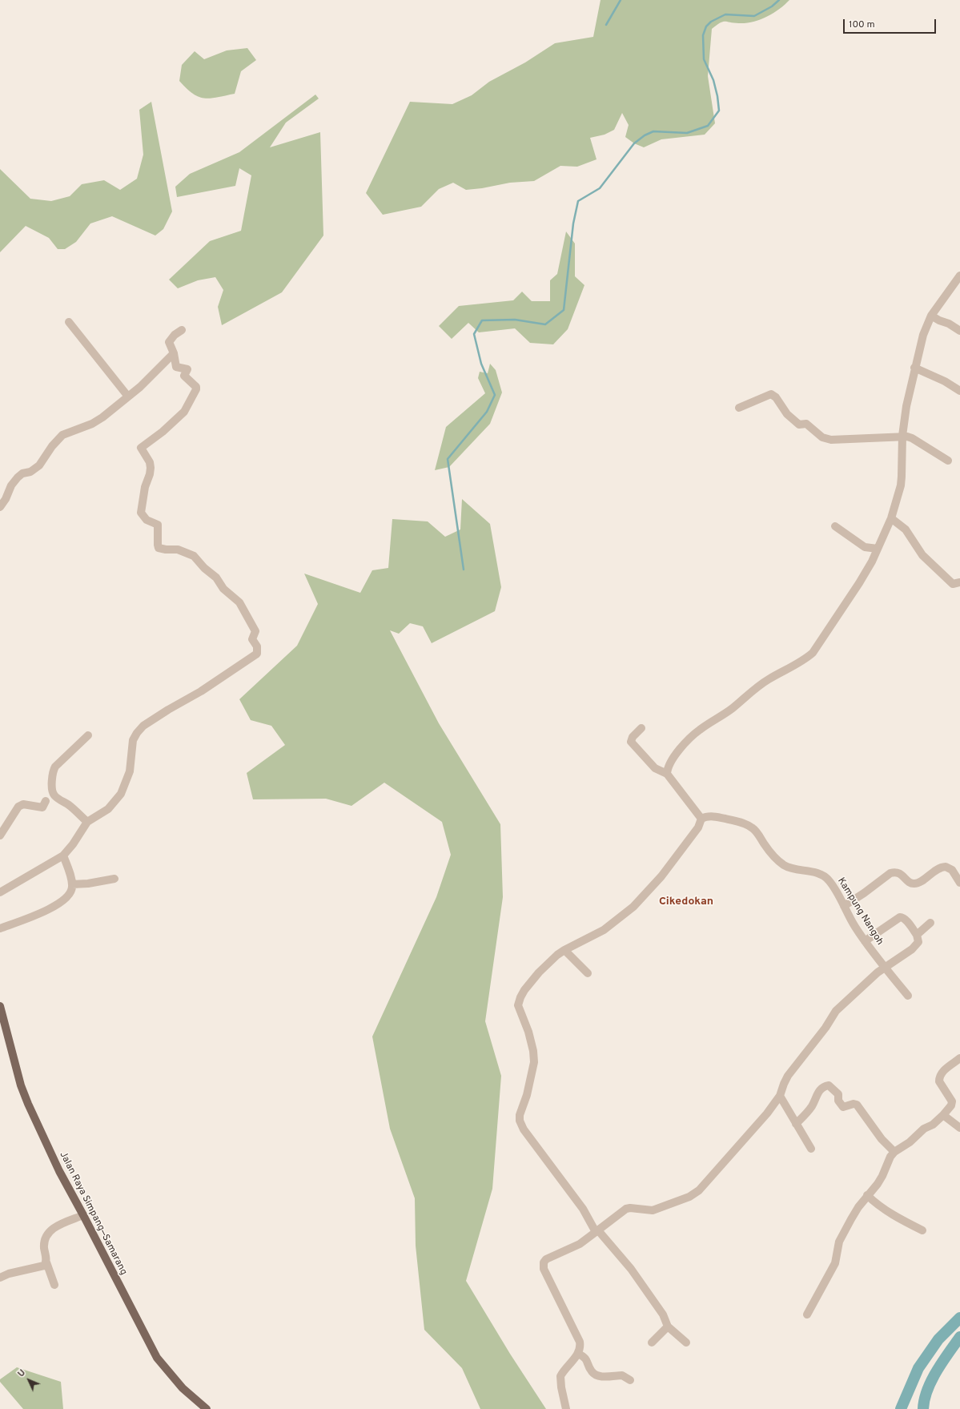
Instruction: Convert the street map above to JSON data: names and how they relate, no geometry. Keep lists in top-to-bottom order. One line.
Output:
{"streets":{"main road":["Jalan Raya Simpang—Samarang"],"street":["Kampung Nangoh"]},"districts":["Cikedokan"],"scale_bar":"100 m","north":"top left"}
